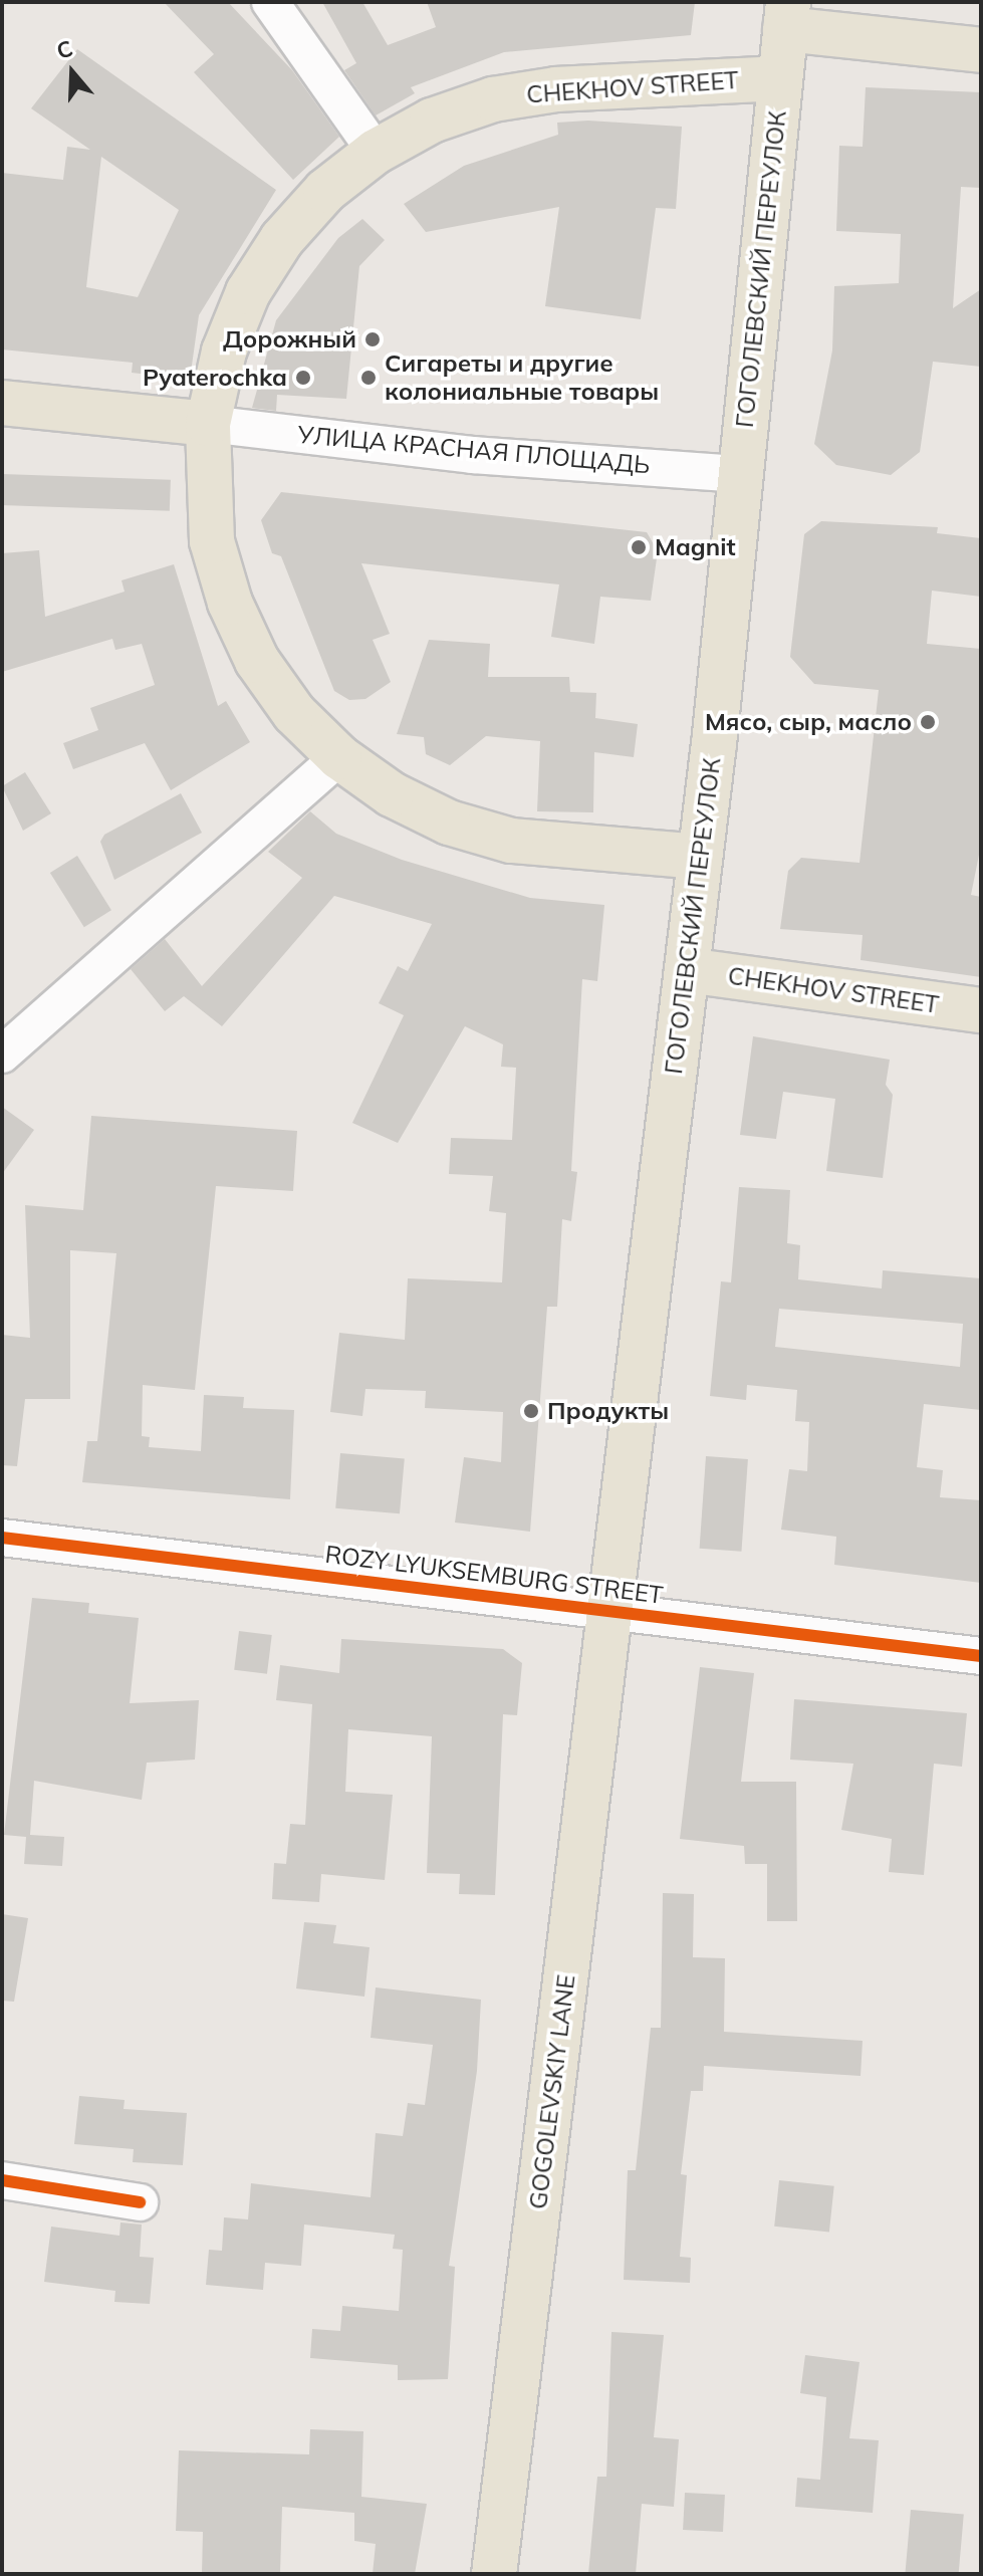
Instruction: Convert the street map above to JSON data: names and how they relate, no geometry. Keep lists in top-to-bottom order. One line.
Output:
{"streets":{"main road":["CHEKHOV STREET","ГОГОЛЕВСКИЙ ПЕРЕУЛОК","GOGOLEVSKIY LANE"],"street":["УЛИЦА КРАСНАЯ ПЛОЩАДЬ","ROZY LYUKSEMBURG STREET"]},"crossings":[["CHEKHOV STREET","ГОГОЛЕВСКИЙ ПЕРЕУЛОК"],["CHEKHOV STREET","УЛИЦА КРАСНАЯ ПЛОЩАДЬ"],["ГОГОЛЕВСКИЙ ПЕРЕУЛОК","УЛИЦА КРАСНАЯ ПЛОЩАДЬ"],["ГОГОЛЕВСКИЙ ПЕРЕУЛОК","ROZY LYUKSEMBURG STREET"],["ГОГОЛЕВСКИЙ ПЕРЕУЛОК","GOGOLEVSKIY LANE"],["ROZY LYUKSEMBURG STREET","GOGOLEVSKIY LANE"]],"places":["Дорожный","Pyaterochka","Сигареты и другие колониальные товары","Magnit","Мясо, сыр, масло","Продукты"],"north":"top"}
